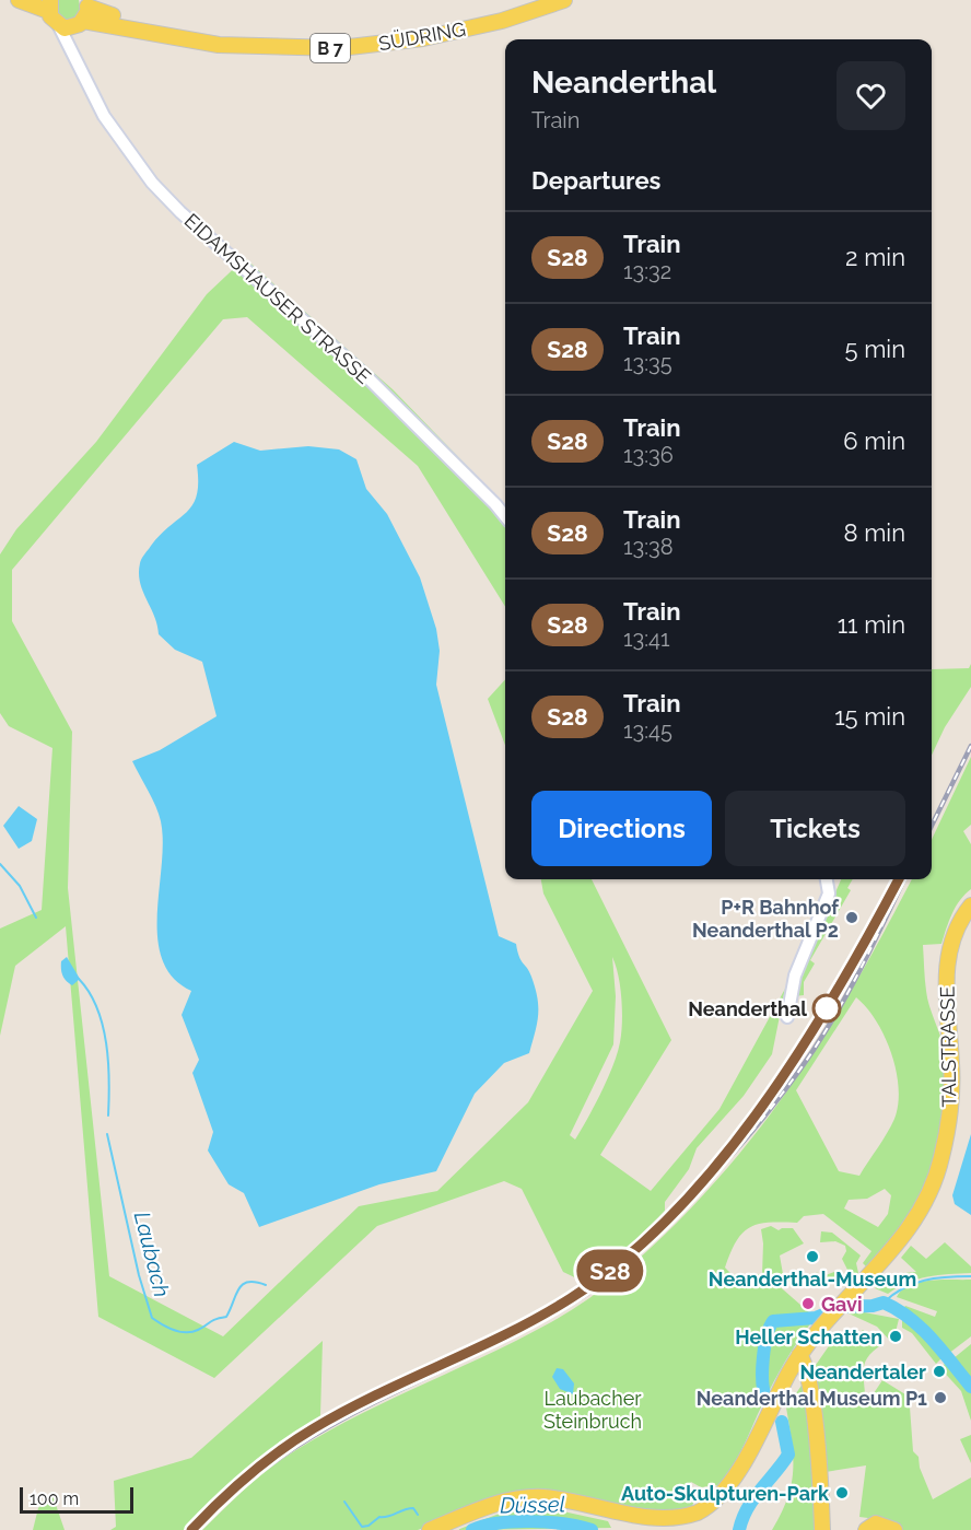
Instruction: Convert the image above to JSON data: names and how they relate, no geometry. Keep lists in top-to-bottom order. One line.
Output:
{"streets":{"main road":["SÜDRING","B 7","TALSTRASSE"],"street":["EIDAMSHAUSER STRASSE"]},"crossings":[["SÜDRING","EIDAMSHAUSER STRASSE"]],"water":["Laubach","Düssel"],"parks":["Laubacher Steinbruch"],"places":["P+R Bahnhof Neanderthal P2","Neanderthal","Neanderthal-Museum","Gavi","Heller Schatten","Neandertaler","Neanderthal Museum P1","Auto-Skulpturen-Park"],"scale_bar":"100 m","page":{"on_map":"S28","heading":[["Neanderthal","Train"],"Departures"],"list":[{"mark":"S28","name":"Train","note":"13:32","value":"2 min"},{"mark":"S28","name":"Train","note":"13:35","value":"5 min"},{"mark":"S28","name":"Train","note":"13:36","value":"6 min"},{"mark":"S28","name":"Train","note":"13:38","value":"8 min"},{"mark":"S28","name":"Train","note":"13:41","value":"11 min"},{"mark":"S28","name":"Train","note":"13:45","value":"15 min"}],"buttons":["Directions","Tickets"],"scale":"100 m"}}
